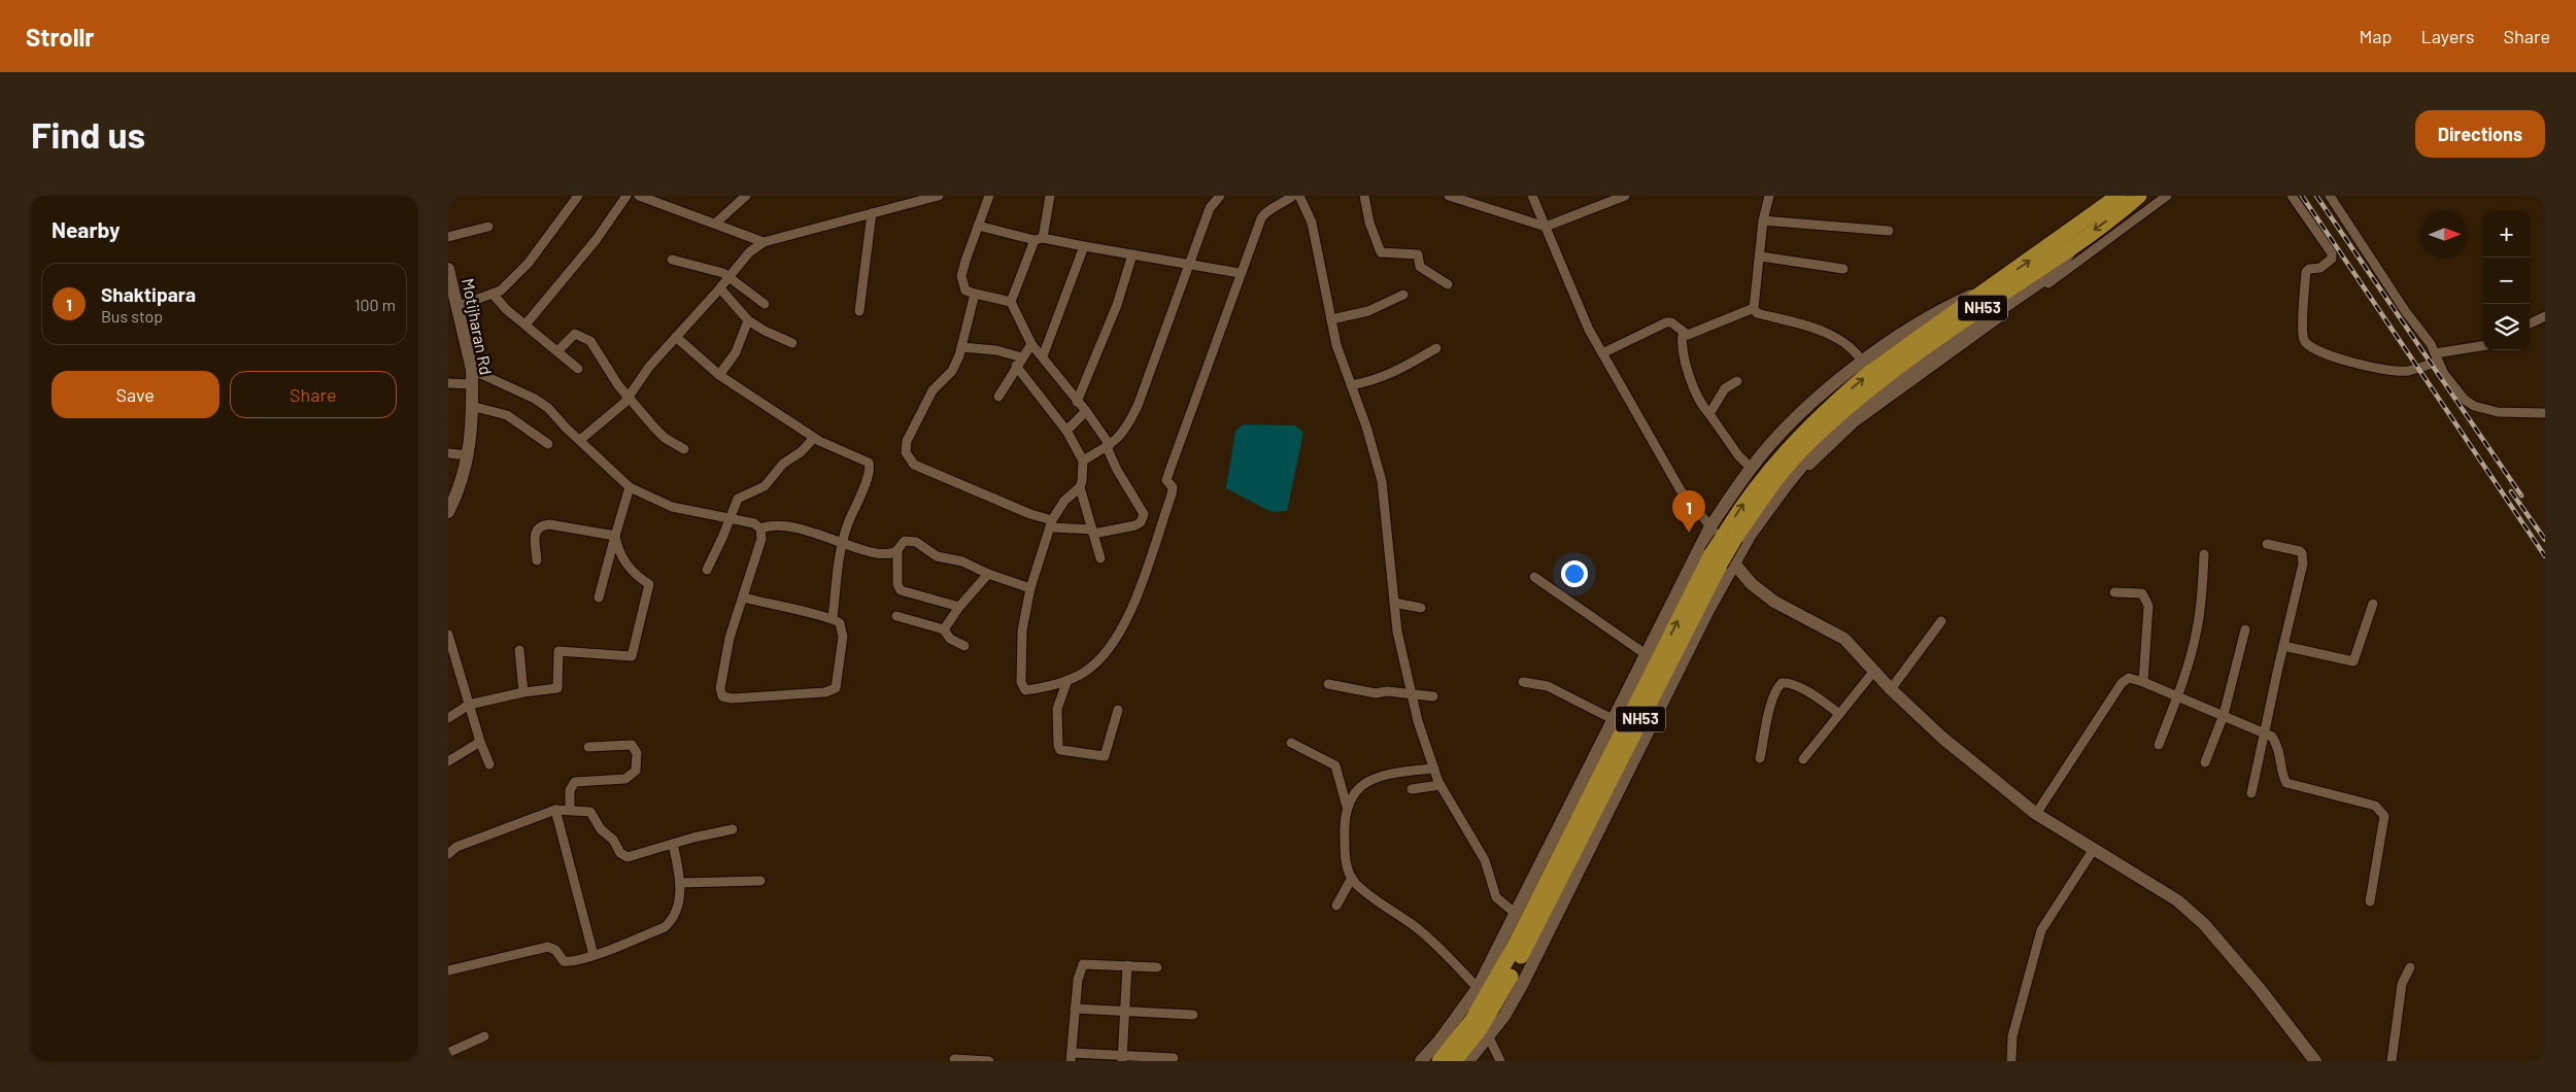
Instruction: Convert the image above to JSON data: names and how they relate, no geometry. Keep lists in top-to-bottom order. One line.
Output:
{"streets":{"highway":["NH53"],"main road":["Motijharan Rd"]},"north":"right","page":{"header":"Strollr","nav":["Map","Layers","Share"],"buttons":["Directions",["Save","Share"]],"title":"Find us","heading":"Nearby","map_buttons":["+","−"],"list":[{"mark":"1","name":"Shaktipara","note":"Bus stop","value":"100 m"}],"pins":"1"}}
